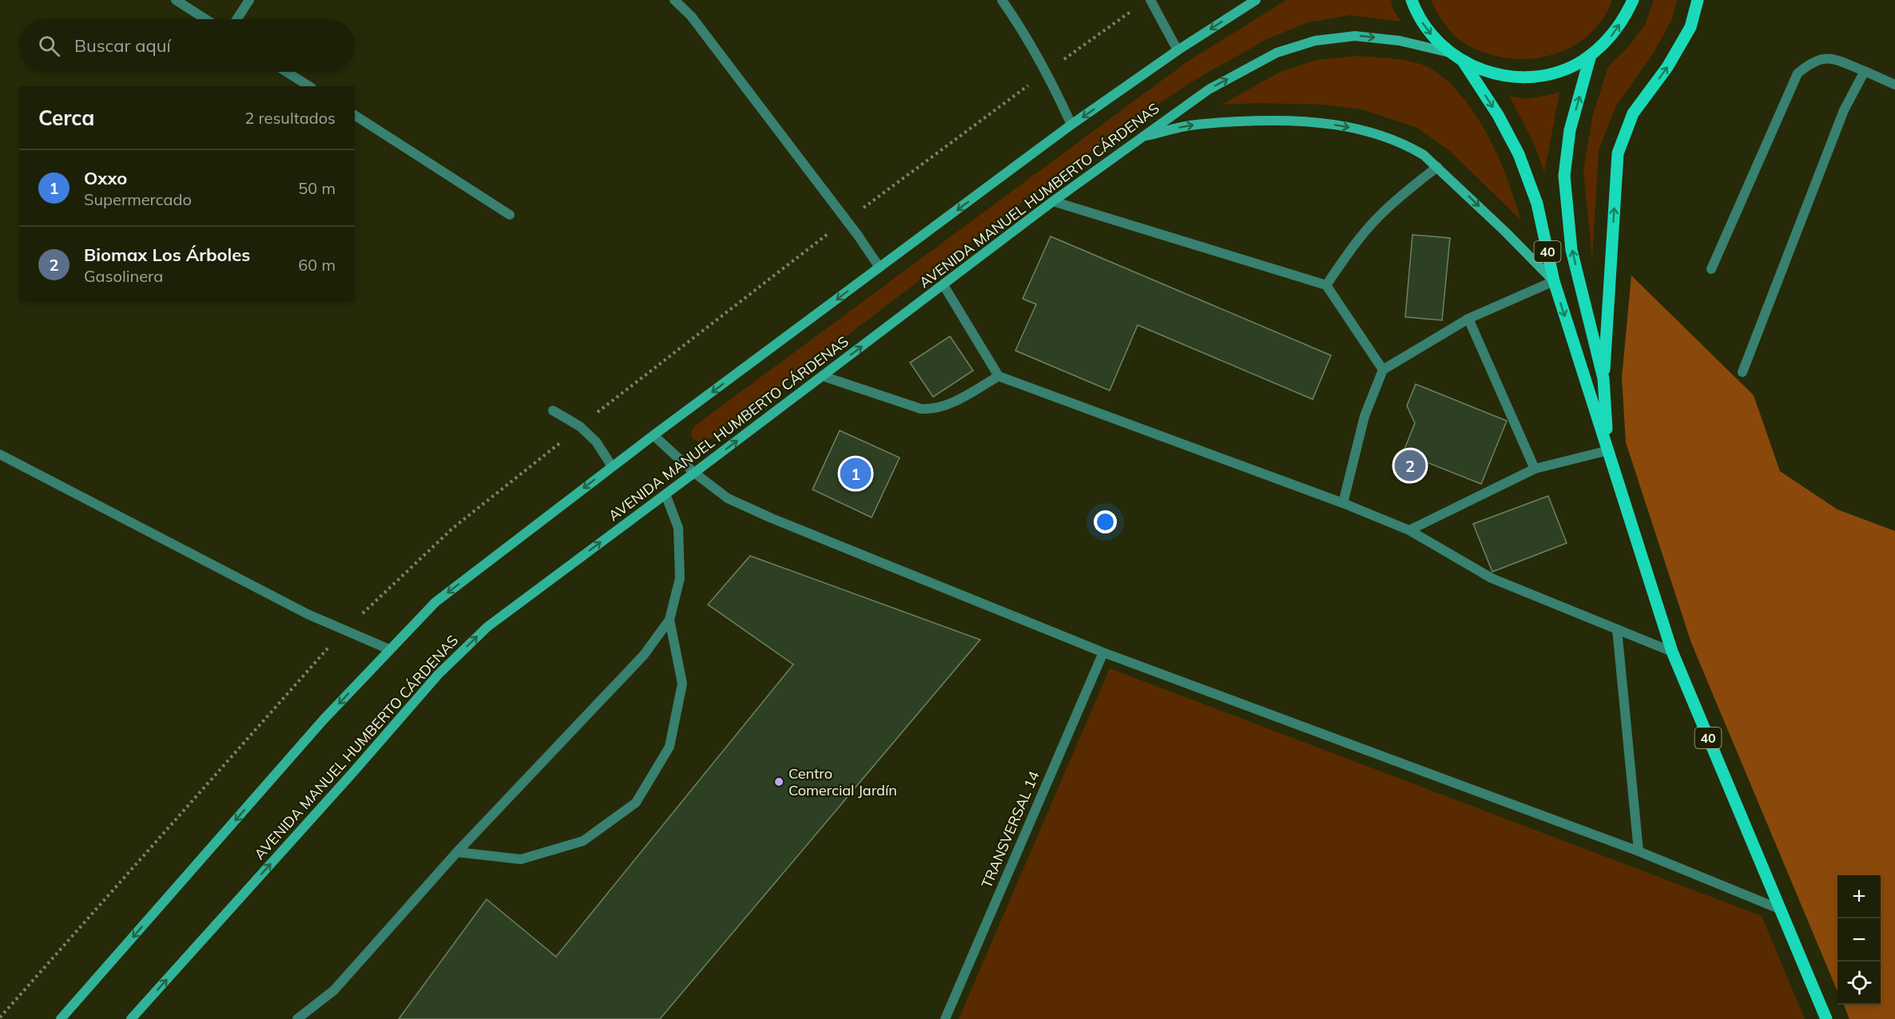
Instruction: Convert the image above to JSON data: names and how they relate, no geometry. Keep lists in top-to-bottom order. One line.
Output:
{"streets":{"main road":["AVENIDA MANUEL HUMBERTO CÁRDENAS","40"],"street":["TRANSVERSAL 14"]},"crossings":[["AVENIDA MANUEL HUMBERTO CÁRDENAS","40"]],"places":["Centro Comercial Jardín"],"page":{"search":"Buscar aquí","heading":["Cerca","2 resultados"],"list":[{"mark":"1","name":"Oxxo","note":"Supermercado","value":"50 m"},{"mark":"2","name":"Biomax Los Árboles","note":"Gasolinera","value":"60 m"}],"pins":["2","1"],"map_buttons":["+","−"]}}
